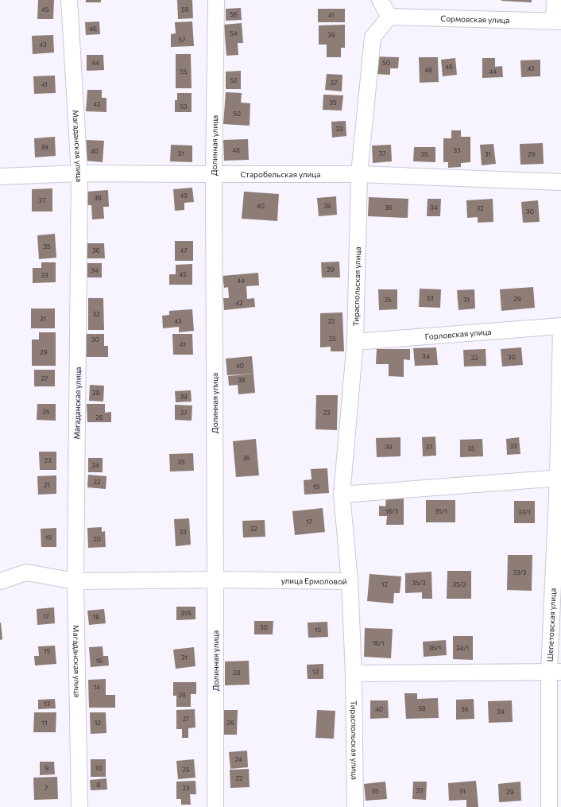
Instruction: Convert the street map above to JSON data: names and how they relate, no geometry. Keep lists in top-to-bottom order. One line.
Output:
{"streets":{"street":["Сормовская улица","Магаданская улица","Долинная улица","Старобельская улица","Тираспольская улица","Горловская улица","улица Ермоловой","Шепетовская улица"]},"crossings":[["Сормовская улица","Тираспольская улица"],["Магаданская улица","Старобельская улица"],["Магаданская улица","улица Ермоловой"],["Долинная улица","Старобельская улица"],["Долинная улица","улица Ермоловой"],["Старобельская улица","Тираспольская улица"],["Тираспольская улица","Горловская улица"],["Тираспольская улица","улица Ермоловой"]],"house_numbers":["45","59","56","41","46","54","39","57","43","44","50","46","42","48","55","44","52","37","41","35","42","53","50","33","39","48","33","40","51","37","35","31","29","49","38","37","40","38","36","34","32","30","35","36","47","29","34","45","33","44","33","29","35","31","42","32","31","43","27","25","30","41","29","34","30","32","40","27","38","28","39","25","37","23","26","33","39","37","35","36","23","35","24","22","21","19","18/3","35/1","33/1","17","32","33","19","20","33/2","35/3","12","35/2","31А","17","18","30","15","18/1","36/1","34/1","15","31","16","13","28","14","29","13","38","40","36","34","27","11","12","26","24","9","10","25","22","8","7","23","33","35","31","29"]}
